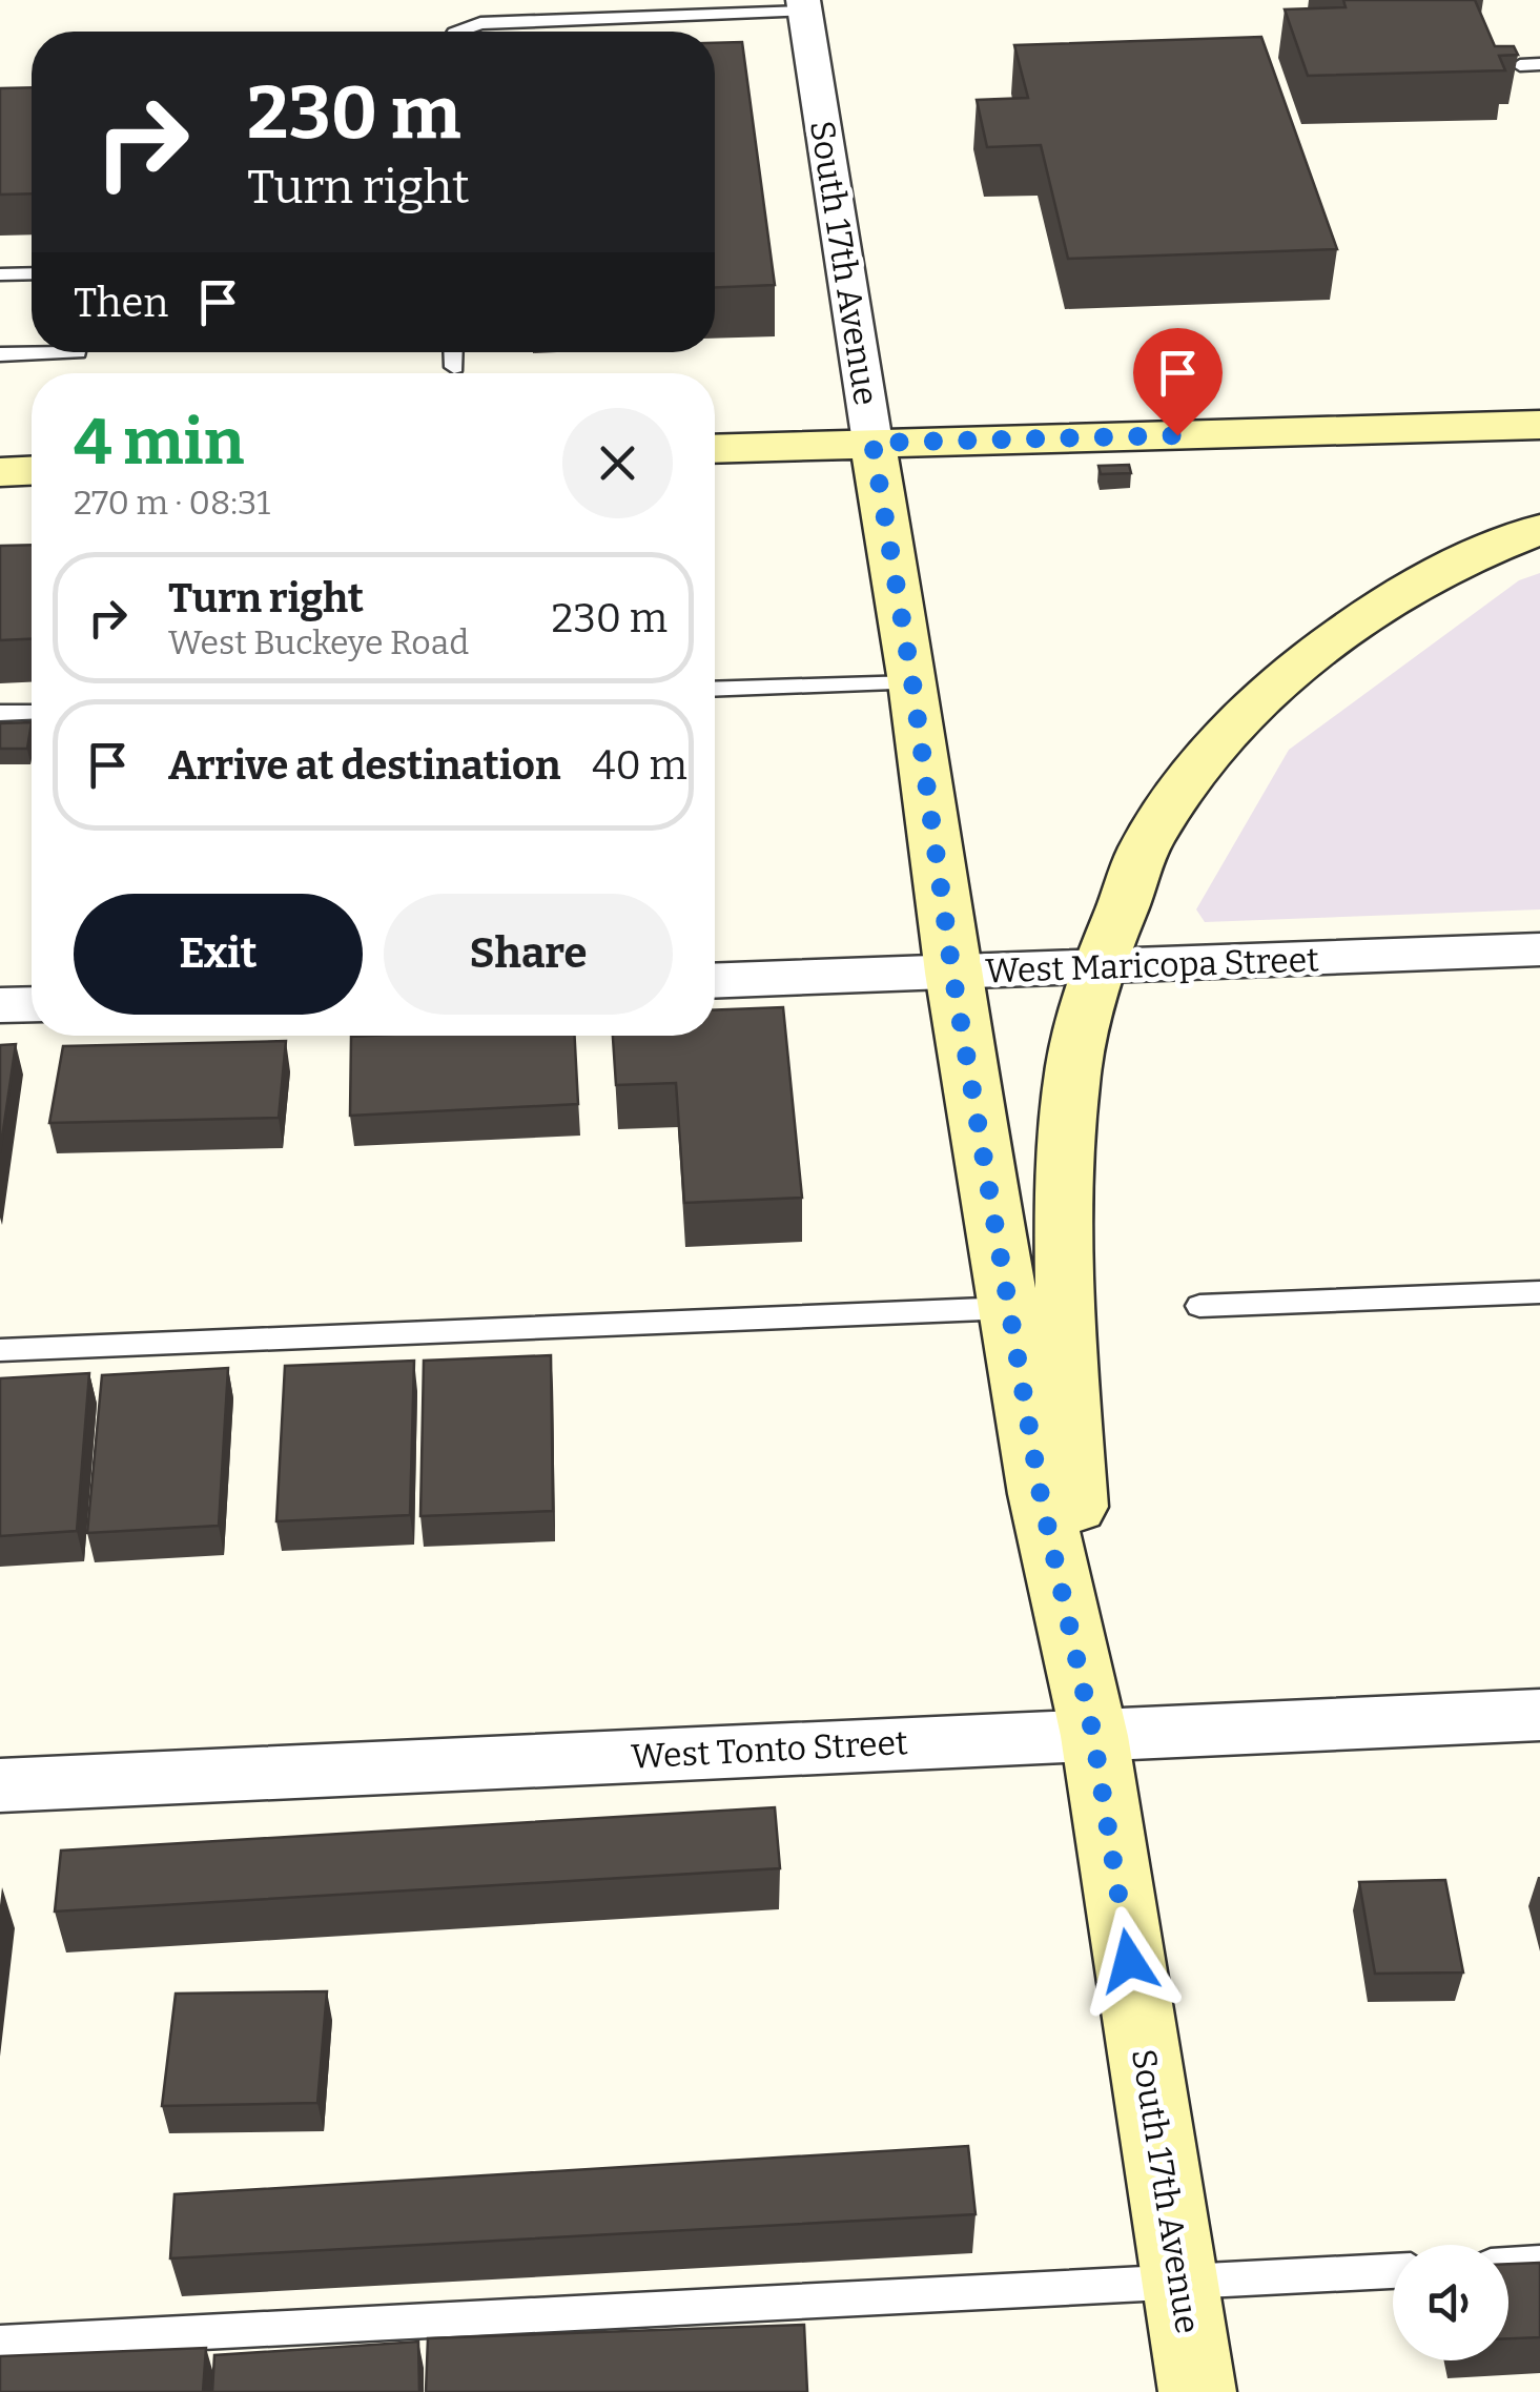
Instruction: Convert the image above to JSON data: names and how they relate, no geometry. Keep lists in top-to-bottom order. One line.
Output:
{"streets":{"main road":["South 17th Avenue"],"street":["West Maricopa Street","West Tonto Street"]},"crossings":[["South 17th Avenue","West Maricopa Street"],["South 17th Avenue","West Tonto Street"]],"page":{"turn":["230 m","Turn right"],"then":"Then","heading":["4 min","270 m · 08:31"],"list":[{"name":"Turn right","note":"West Buckeye Road","value":"230 m"},{"name":"Arrive at destination","value":"40 m"}],"buttons":["Exit","Share"]}}
